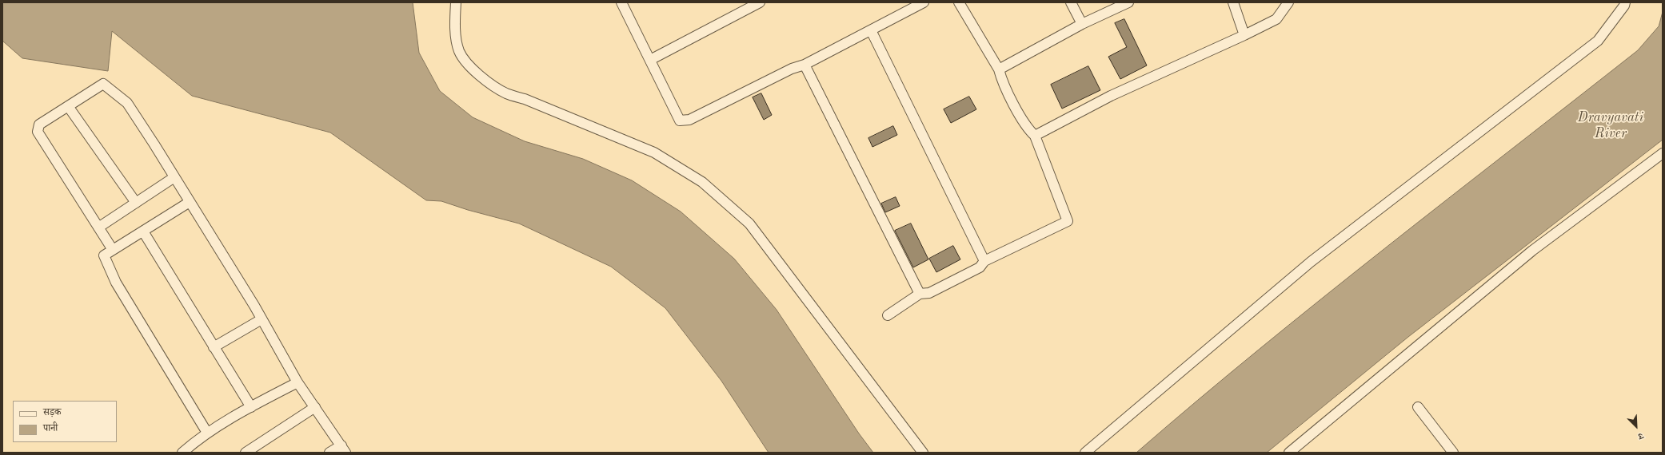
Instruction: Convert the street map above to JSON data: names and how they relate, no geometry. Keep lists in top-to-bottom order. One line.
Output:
{"water":["Dravyavati River"],"legend":["सड़क","पानी"],"north":"bottom right"}
